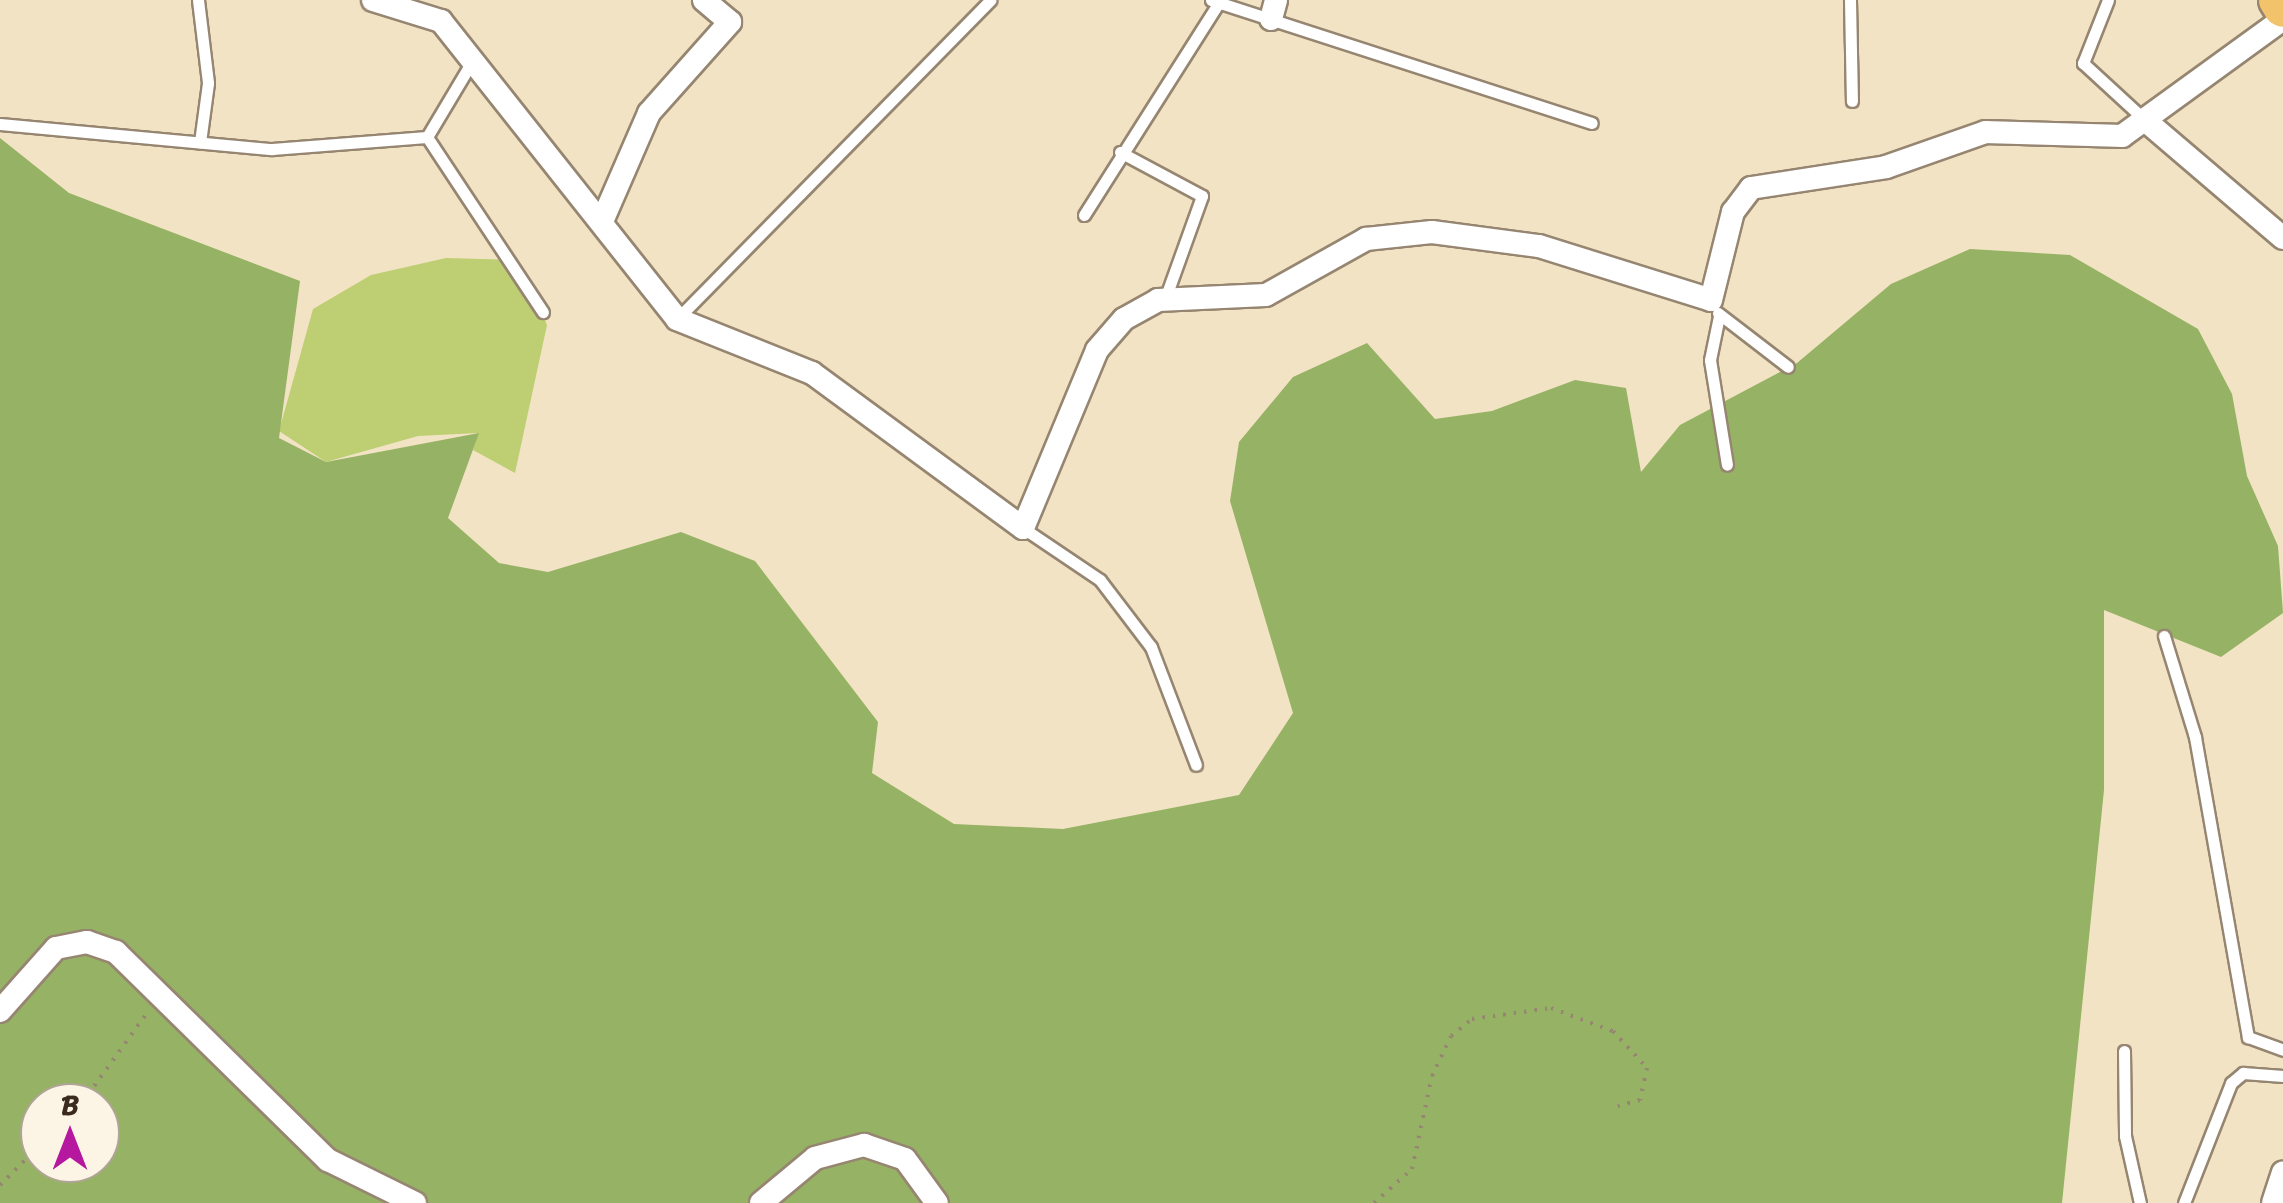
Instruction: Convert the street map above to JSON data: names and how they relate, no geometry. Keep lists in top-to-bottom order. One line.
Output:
{"north":"top"}
